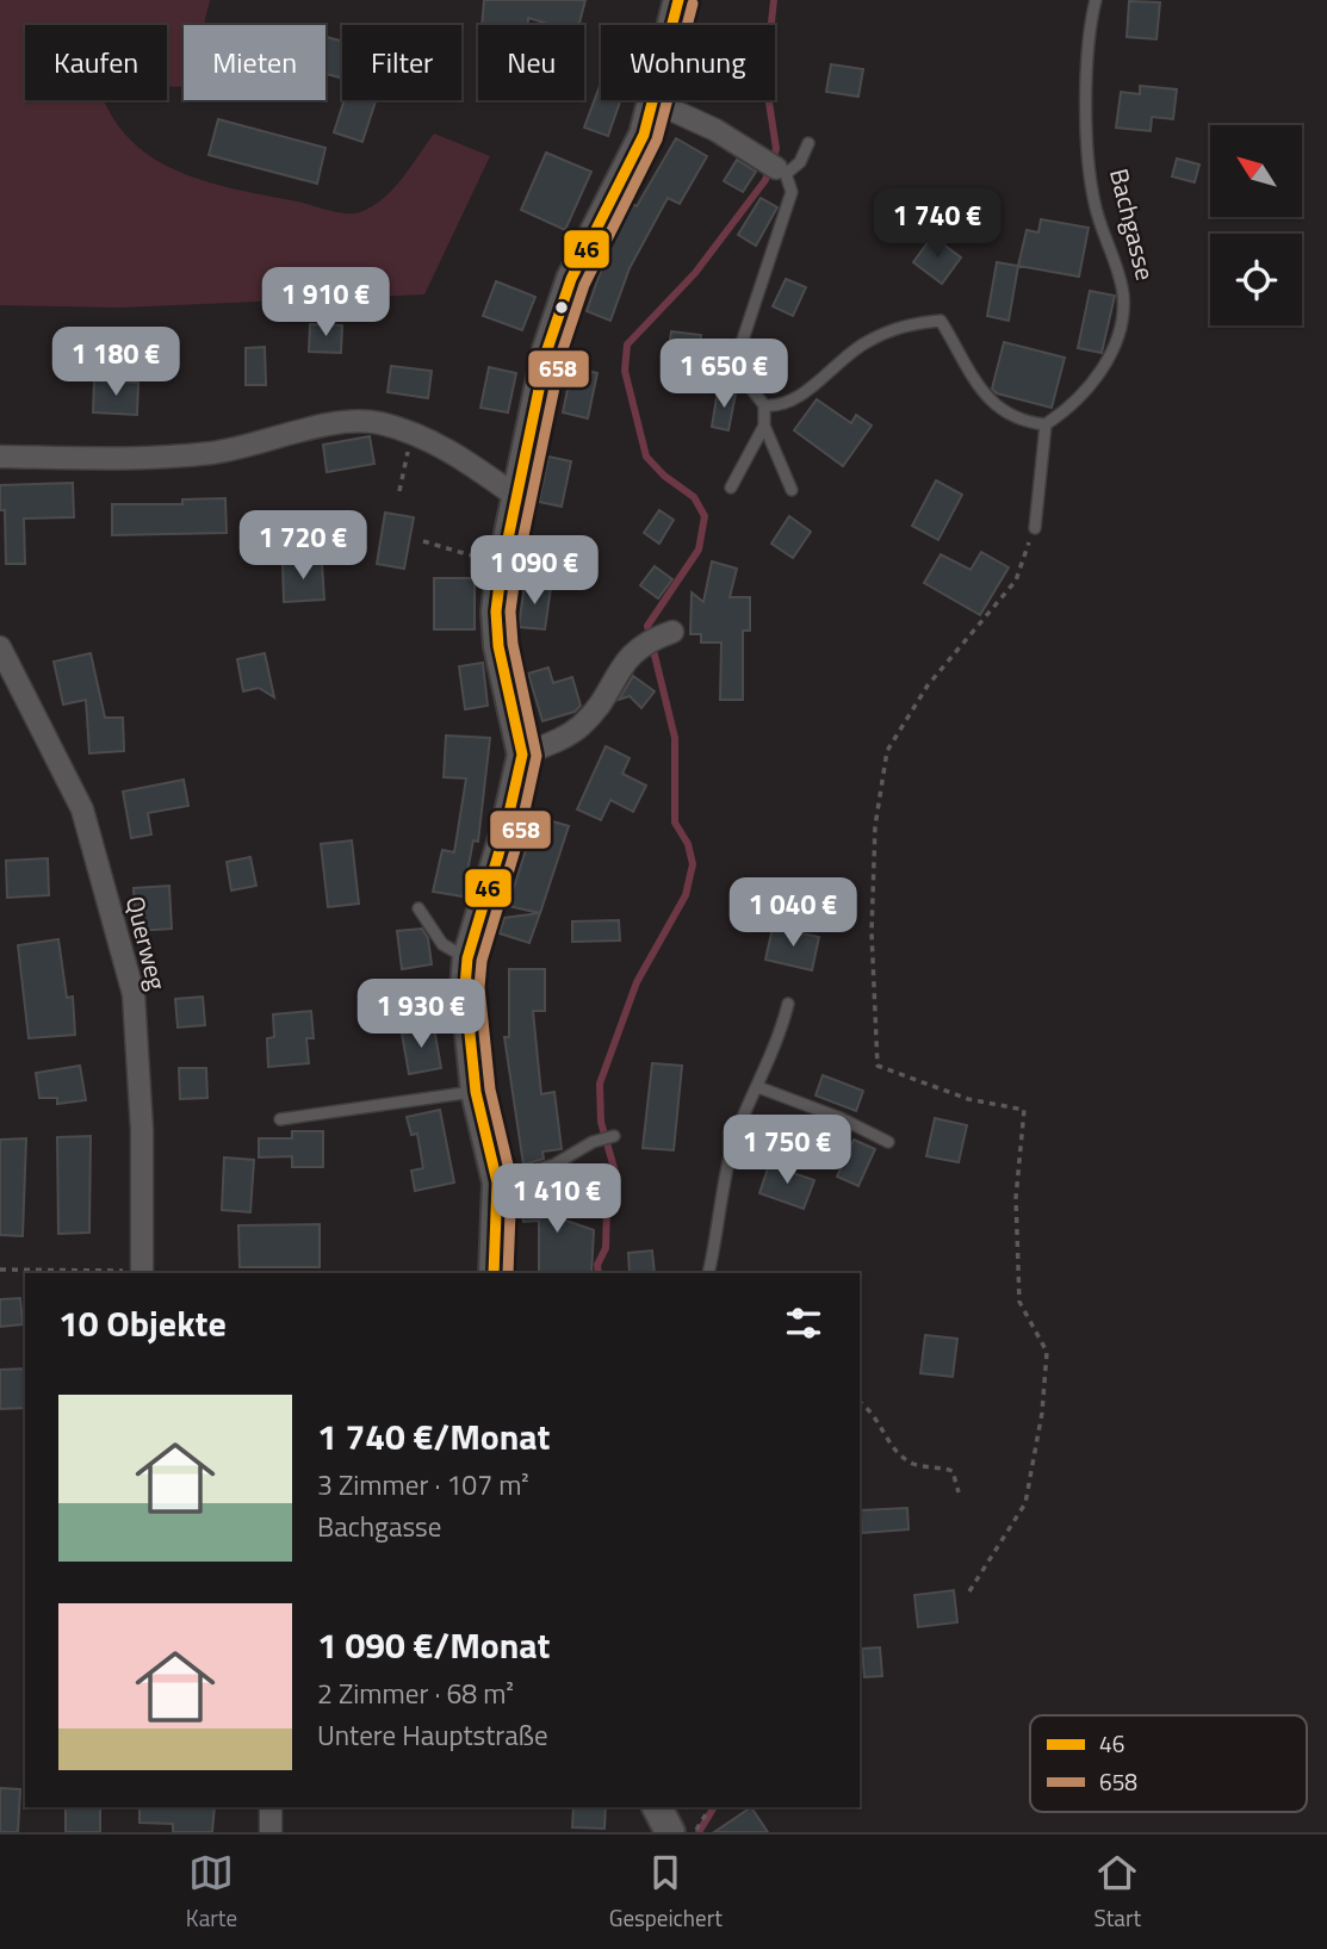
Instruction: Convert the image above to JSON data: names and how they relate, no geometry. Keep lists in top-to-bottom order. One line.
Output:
{"streets":{"street":["Querweg"],"lane":["Bachgasse"]},"lines":["transit line 46","transit line 658"],"legend":["46","658"],"north":"top left","page":{"chip":["Kaufen","Mieten","Filter","Neu","Wohnung"],"price":["1 740 €","1 910 €","1 180 €","1 650 €","1 720 €","1 090 €","1 040 €","1 930 €","1 750 €","1 410 €"],"heading":"10 Objekte","list":[{"name":"1 740 €/Monat","note":"3 Zimmer · 107 m² · Bachgasse"},{"name":"1 090 €/Monat","note":"2 Zimmer · 68 m² · Untere Hauptstraße"}],"tabs":["Karte","Gespeichert","Start"]}}
